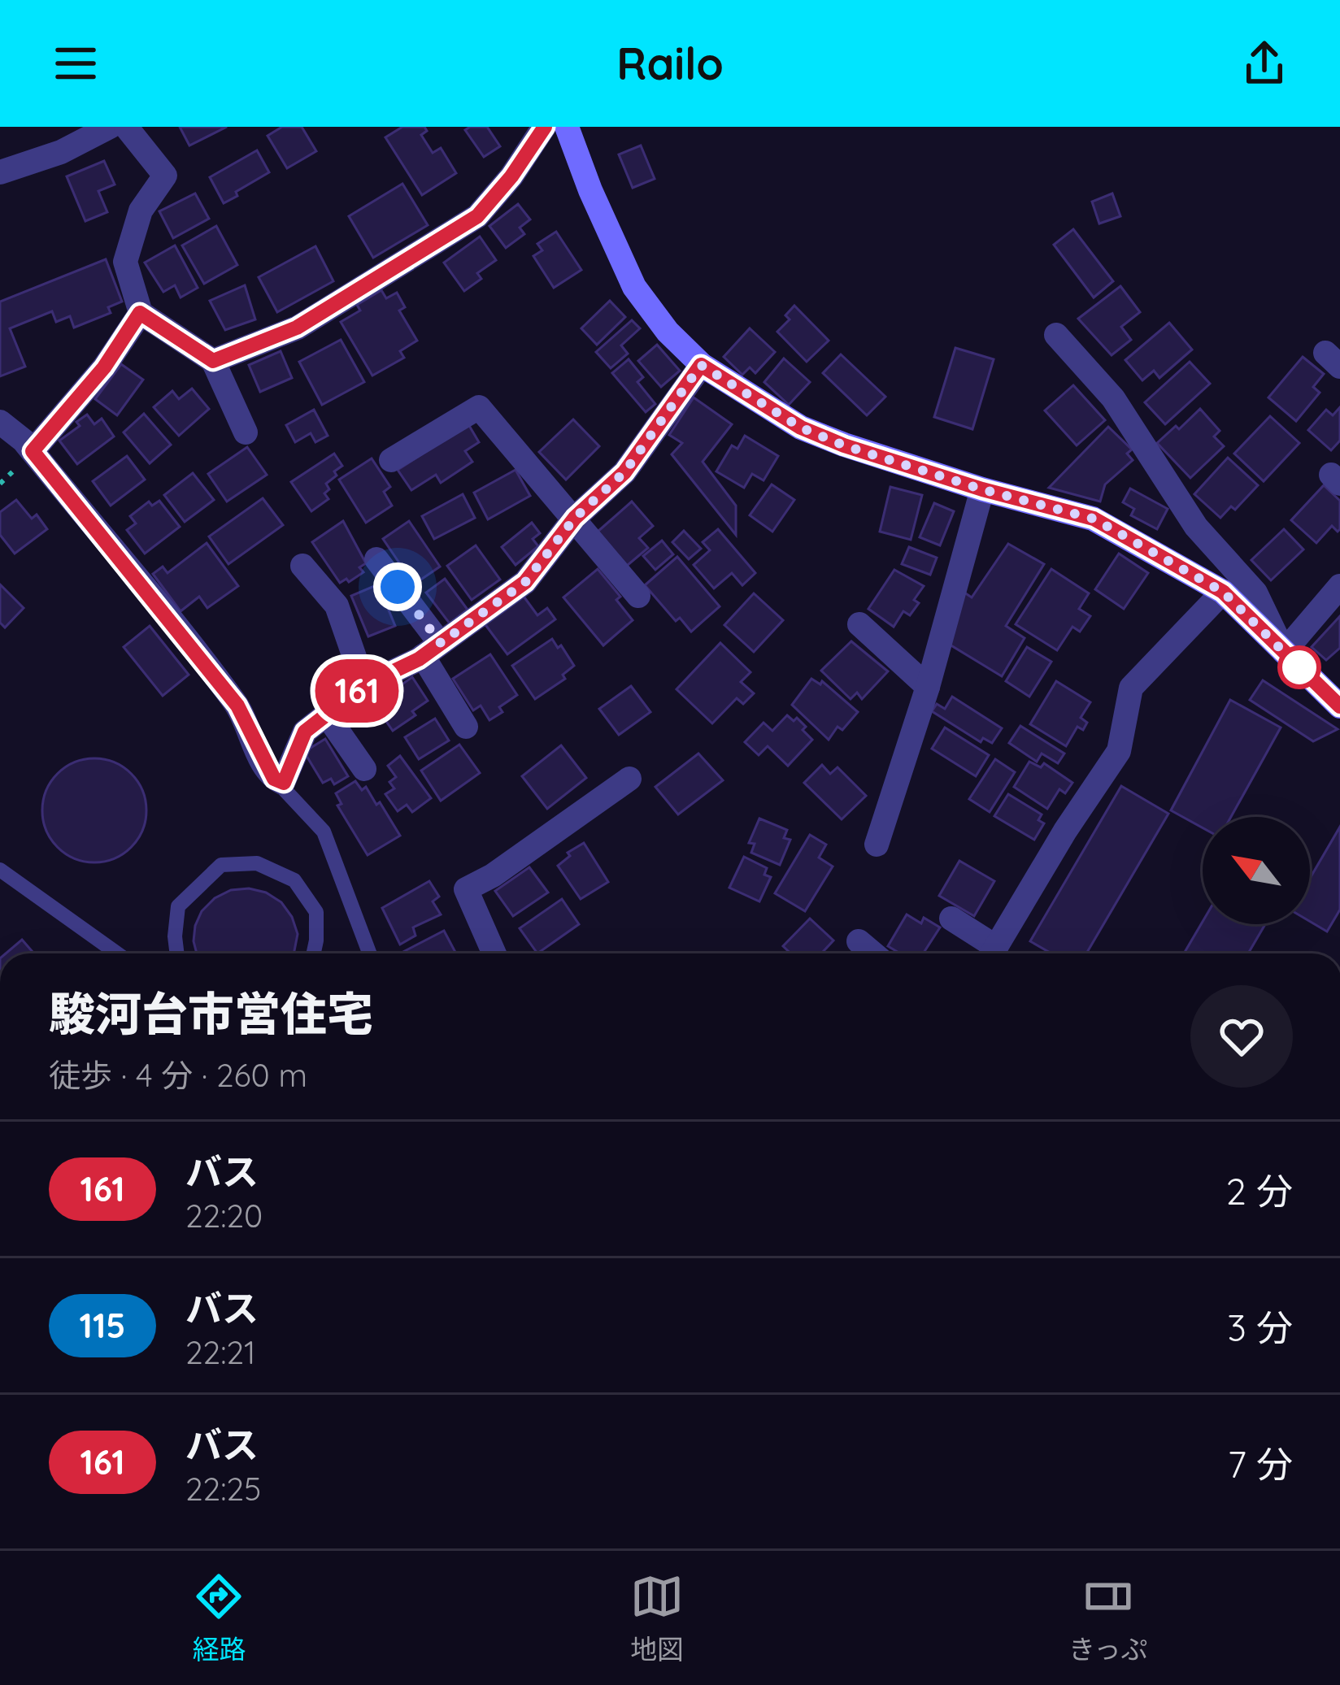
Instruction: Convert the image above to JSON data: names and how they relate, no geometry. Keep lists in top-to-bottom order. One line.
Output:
{"lines":["bus line 161"],"north":"top left","page":{"header":"Railo","on_map":"161","heading":["駿河台市営住宅","徒歩 · 4 分 · 260 m"],"list":[{"mark":"161","name":"バス","note":"22:20","value":"2 分"},{"mark":"115","name":"バス","note":"22:21","value":"3 分"},{"mark":"161","name":"バス","note":"22:25","value":"7 分"}],"tabs":["経路","地図","きっぷ"]}}
